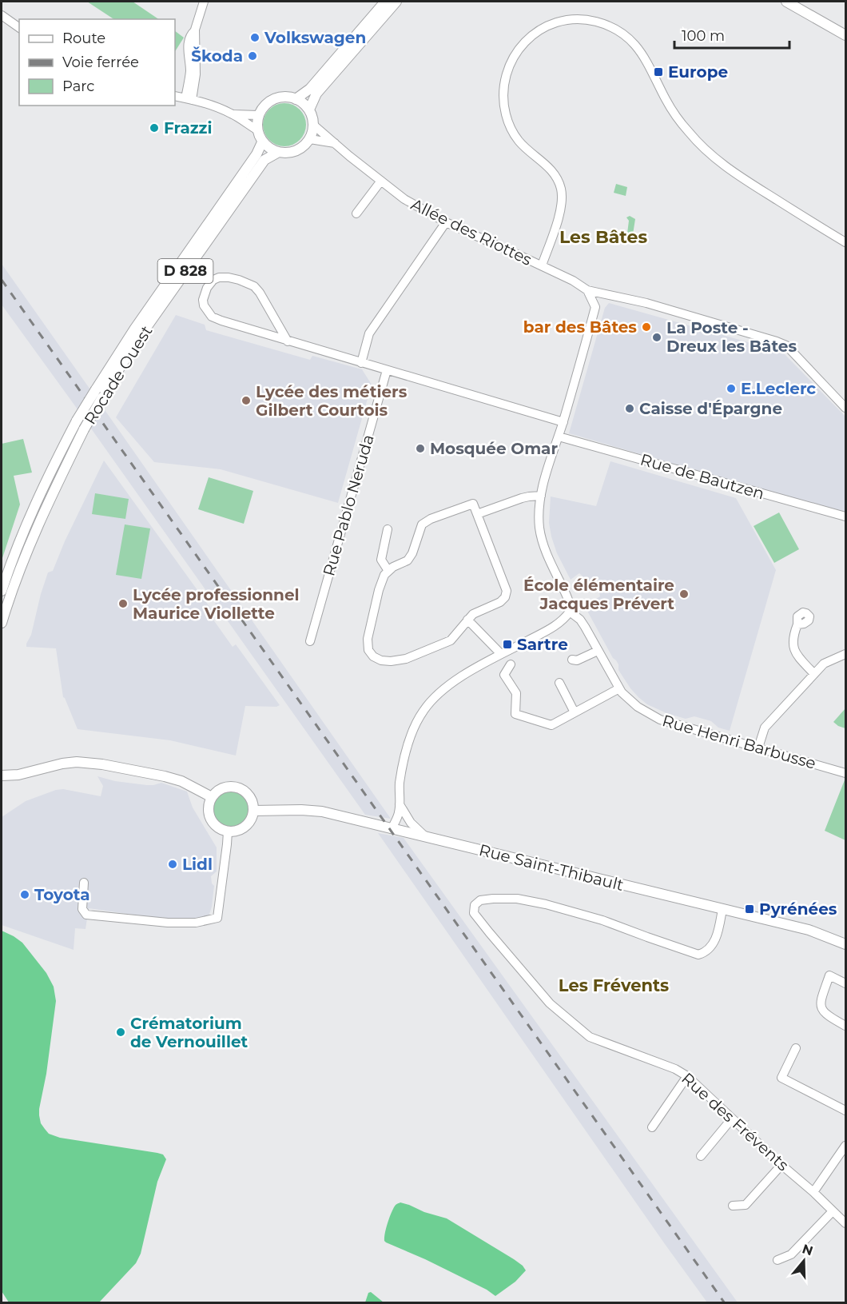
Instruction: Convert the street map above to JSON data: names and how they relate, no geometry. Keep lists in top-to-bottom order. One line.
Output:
{"streets":{"main road":["D 828","Rocade Ouest","Rue Saint-Thibault"],"street":["Allée des Riottes","Rue de Bautzen","Rue Pablo Neruda","Rue Henri Barbusse","Rue des Frévents"]},"crossings":[["Allée des Riottes","Rocade Ouest"],["Rue Saint-Thibault","Rue des Frévents"]],"districts":["Les Bâtes","Les Frévents"],"places":{"other":["Volkswagen","Škoda","Frazzi","bar des Bâtes","La Poste - Dreux les Bâtes","E.Leclerc","Lycée des métiers Gilbert Courtois","Caisse d'Épargne","Mosquée Omar","École élémentaire Jacques Prévert","Lycée professionnel Maurice Viollette","Lidl","Toyota","Crématorium de Vernouillet"],"transit":["Europe","Sartre","Pyrénées"]},"legend":["Route","Voie ferrée","Parc"],"scale_bar":"100 m","north":"top"}
